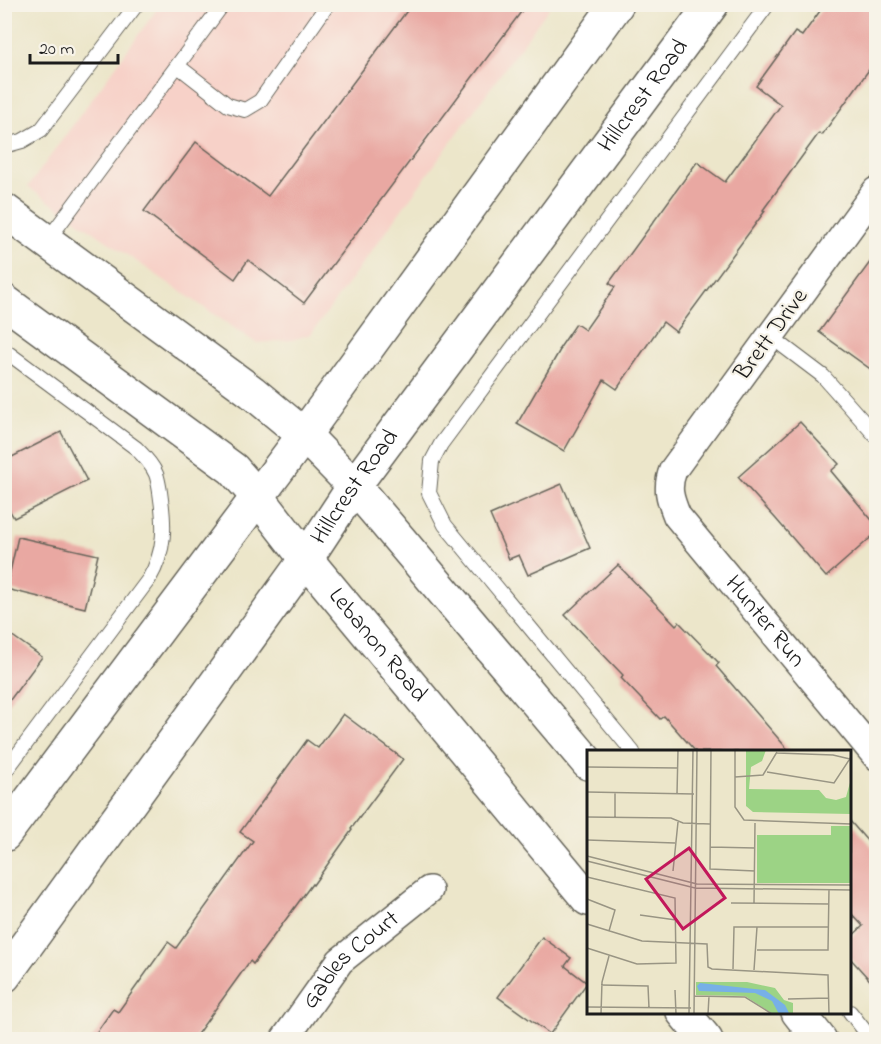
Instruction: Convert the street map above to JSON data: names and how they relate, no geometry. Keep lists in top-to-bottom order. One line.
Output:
{"streets":{"main road":["Hillcrest Road","Lebanon Road"],"street":["Brett Drive","Hunter Run","Gables Court"]},"crossings":[["Hillcrest Road","Lebanon Road"],["Brett Drive","Hunter Run"]],"scale_bar":"20 m"}
